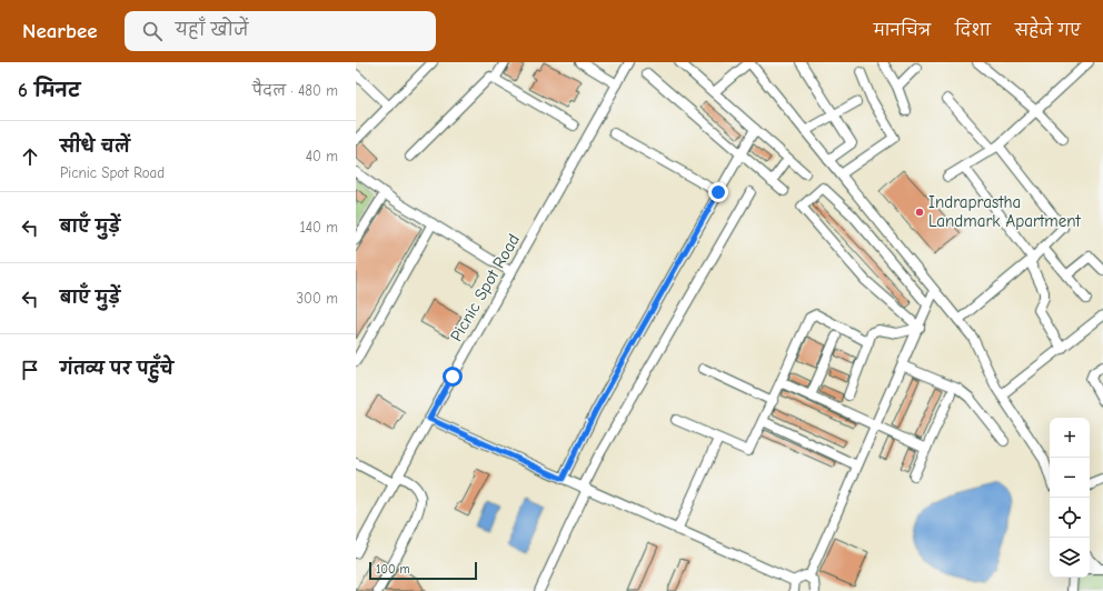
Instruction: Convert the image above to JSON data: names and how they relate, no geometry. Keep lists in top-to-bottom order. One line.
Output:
{"streets":{"street":["Picnic Spot Road"]},"places":["Indraprastha Landmark Apartment"],"scale_bar":"100 m","page":{"header":"Nearbee","search":"यहाँ खोजें","nav":["मानचित्र","दिशा","सहेजे गए"],"heading":["6 मिनट","पैदल · 480 m"],"list":[["सीधे चलें","Picnic Spot Road","40 m"],["बाएँ मुड़ें","140 m"],["बाएँ मुड़ें","300 m"],"गंतव्य पर पहुँचे"],"map_buttons":["+","−"],"scale":"100 m"}}
